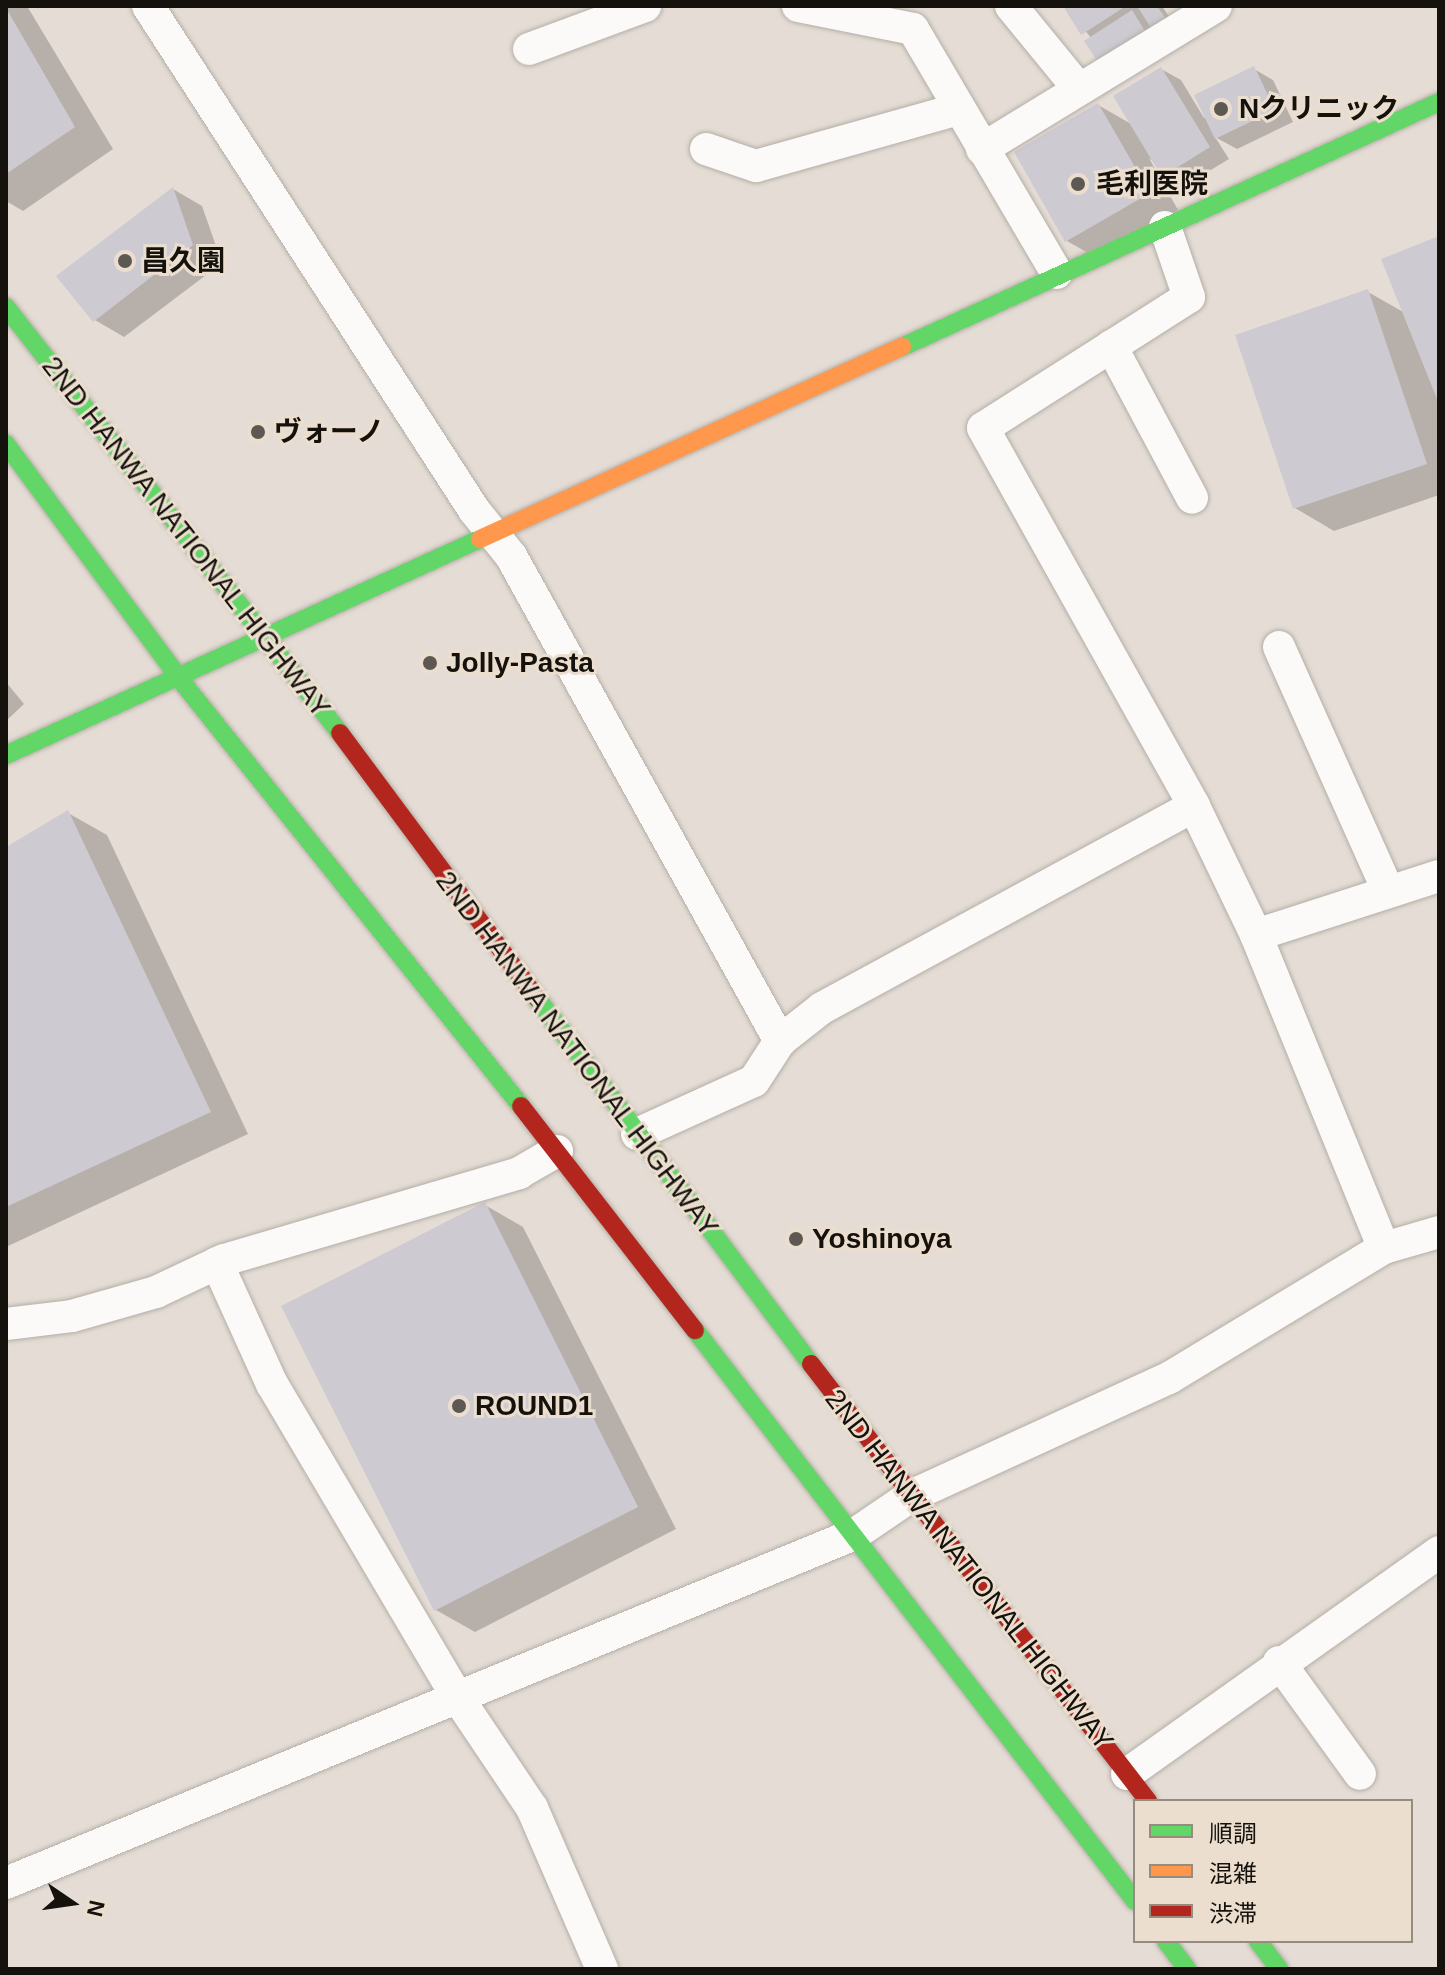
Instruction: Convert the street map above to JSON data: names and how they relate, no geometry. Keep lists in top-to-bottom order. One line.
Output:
{"streets":{"main road":["2ND HANWA NATIONAL HIGHWAY"]},"places":["Nクリニック","毛利医院","昌久園","ヴォーノ","Jolly-Pasta","Yoshinoya","ROUND1"],"legend":["順調","混雑","渋滞"],"north":"right"}
